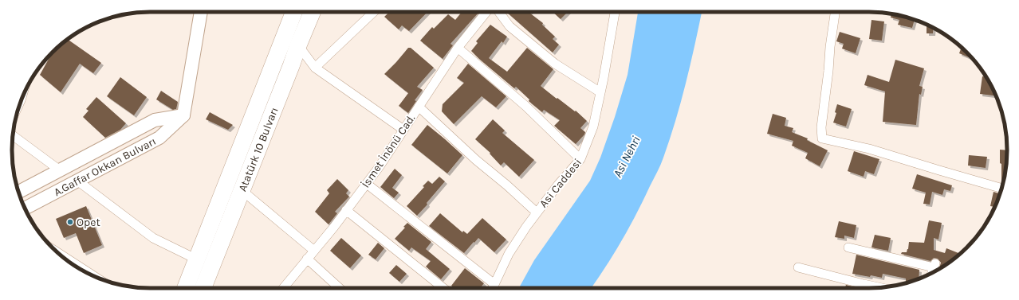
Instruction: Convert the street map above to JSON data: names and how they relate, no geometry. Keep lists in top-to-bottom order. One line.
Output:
{"streets":{"highway":["Atatürk 10 Bulvarı"],"street":["İsmet İnönü Cad.","A.Gaffar Okkan Bulvarı","Asi Caddesi"]},"water":["Asi Nehri"],"places":["Opet"]}
